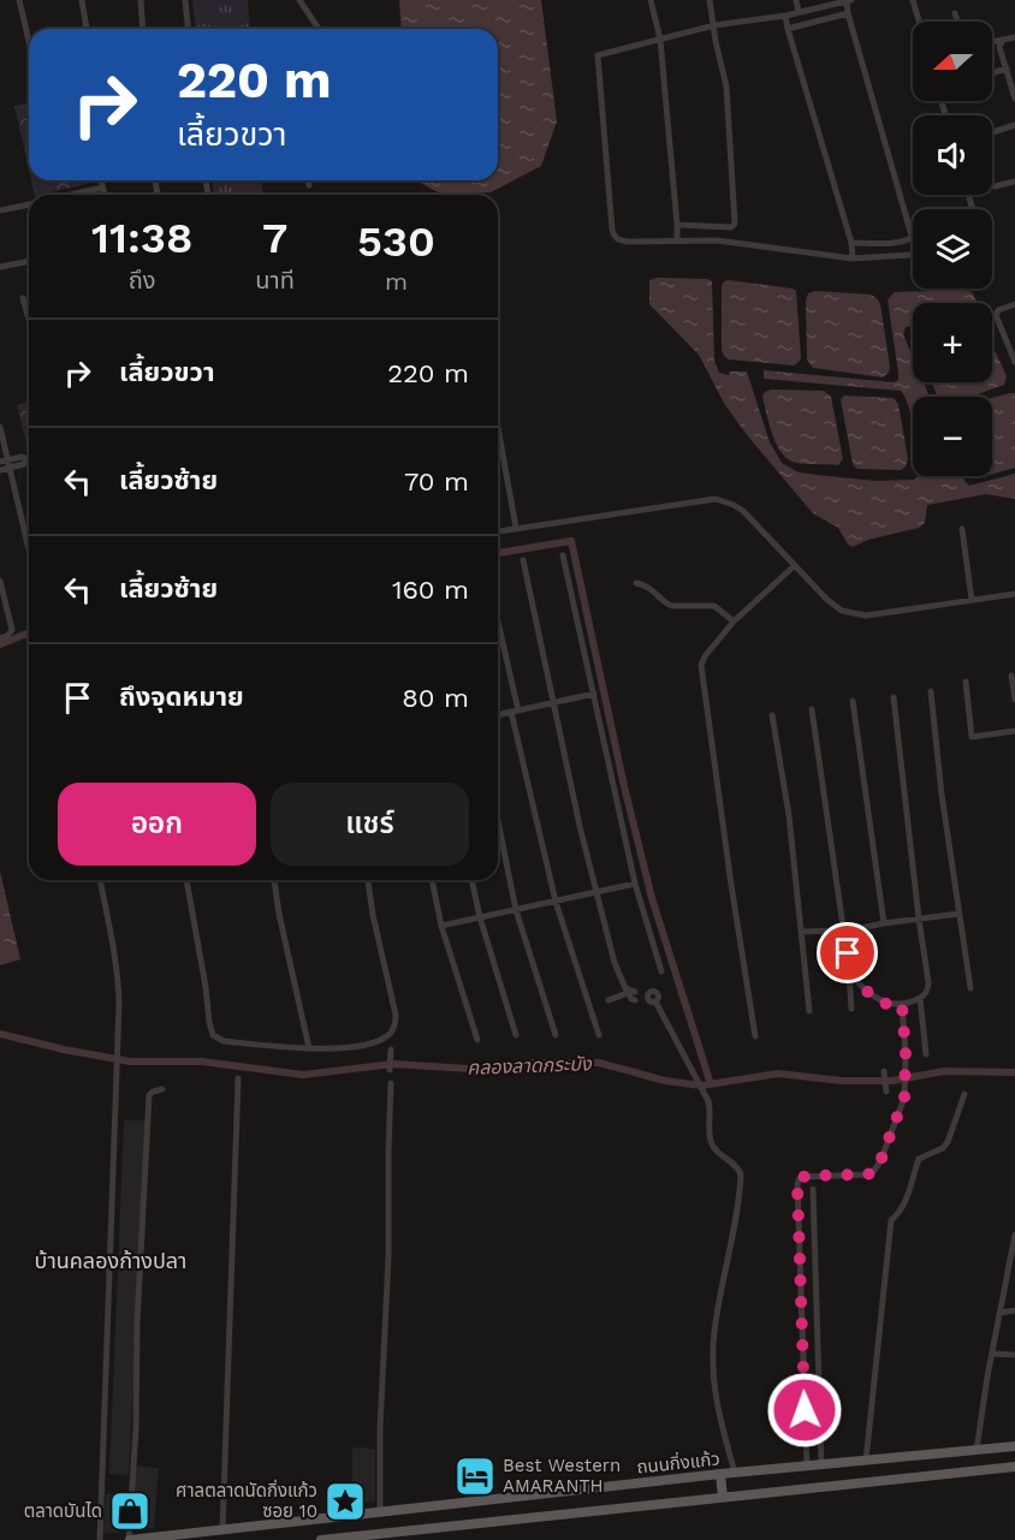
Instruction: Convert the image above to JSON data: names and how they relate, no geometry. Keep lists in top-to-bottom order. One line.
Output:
{"streets":{"main road":["ถนนกิ่งแก้ว"]},"districts":["บ้านคลองก้างปลา"],"water":["คลองลาดกระบัง"],"places":{"hotel":["Best Western AMARANTH"],"place":["ศาลตลาดนัดกิ่งแก้ว ซอย 10"],"shop":["ตลาดบันได"]},"north":"left","page":{"map_buttons":["+","−"],"turn":["220 m","เลี้ยวขวา"],"eta":["11:38","ถึง","7","นาที","530","m"],"list":[{"name":"เลี้ยวขวา","value":"220 m"},{"name":"เลี้ยวซ้าย","value":"70 m"},{"name":"เลี้ยวซ้าย","value":"160 m"},{"name":"ถึงจุดหมาย","value":"80 m"}],"buttons":["ออก","แชร์"]}}
